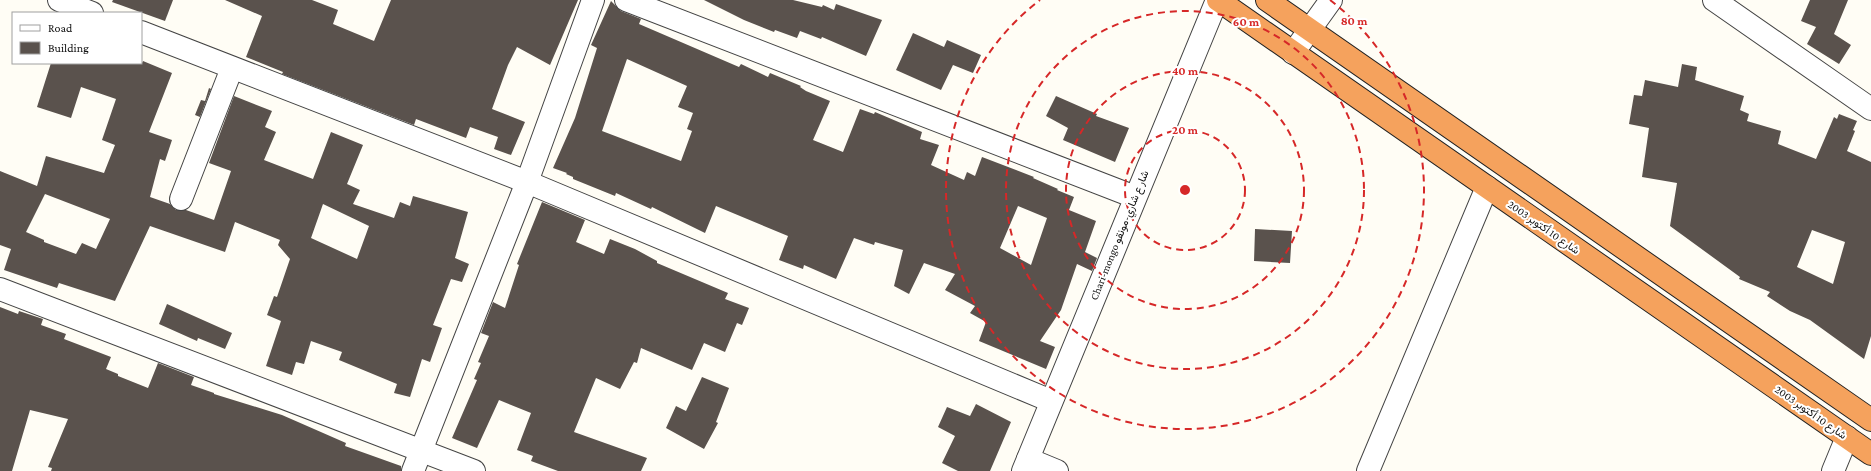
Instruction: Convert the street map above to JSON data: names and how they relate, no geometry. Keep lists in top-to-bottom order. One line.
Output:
{"streets":{"highway":["شارع 10 أكتوبر 2003"],"street":["Chari-mongo شار ع شاري-مونقو"]},"crossings":[["شارع 10 أكتوبر 2003","Chari-mongo شار ع شاري-مونقو"]],"legend":["Road","Building"],"rings":["80 m","60 m","40 m","20 m"]}
